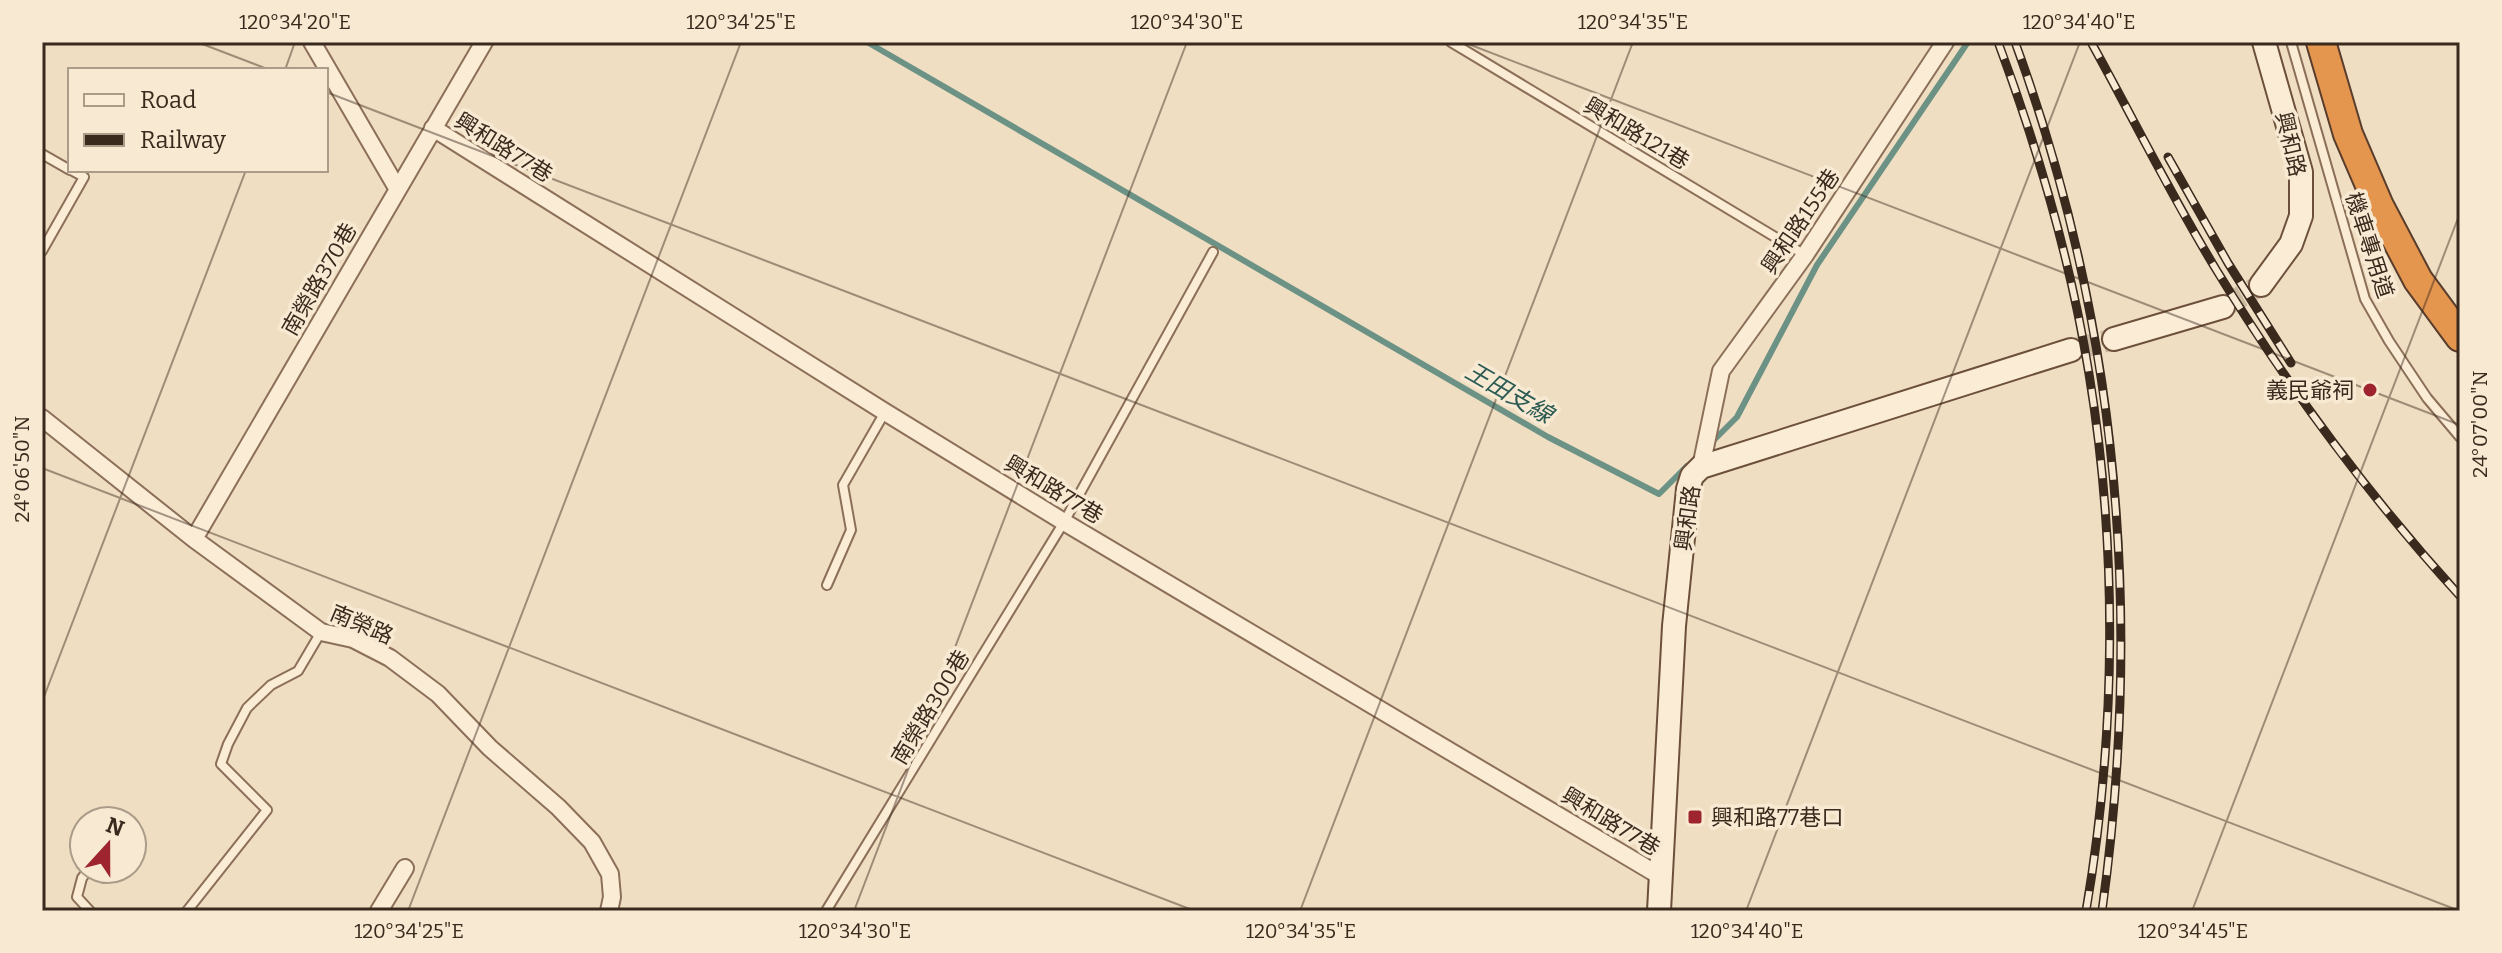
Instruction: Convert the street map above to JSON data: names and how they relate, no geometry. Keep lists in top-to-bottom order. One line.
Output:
{"streets":{"street":["興和路","興和路77巷","興和路155巷","南榮路370巷","南榮路"],"lane":["興和路121巷","機車專用道","南榮路300巷"]},"crossings":[["興和路121巷","興和路155巷"],["興和路","興和路77巷"],["興和路","興和路155巷"],["興和路77巷","南榮路370巷"],["興和路77巷","南榮路300巷"],["南榮路370巷","南榮路"]],"water":["王田支線"],"places":{"other":["義民爺祠"],"transit":["興和路77巷口"]},"legend":["Road","Railway"],"north":"top","coordinates":["120°34'20\"E","120°34'25\"E","120°34'30\"E","120°34'35\"E","120°34'40\"E","24°07'00\"N","24°06'50\"N","120°34'45\"E"]}
